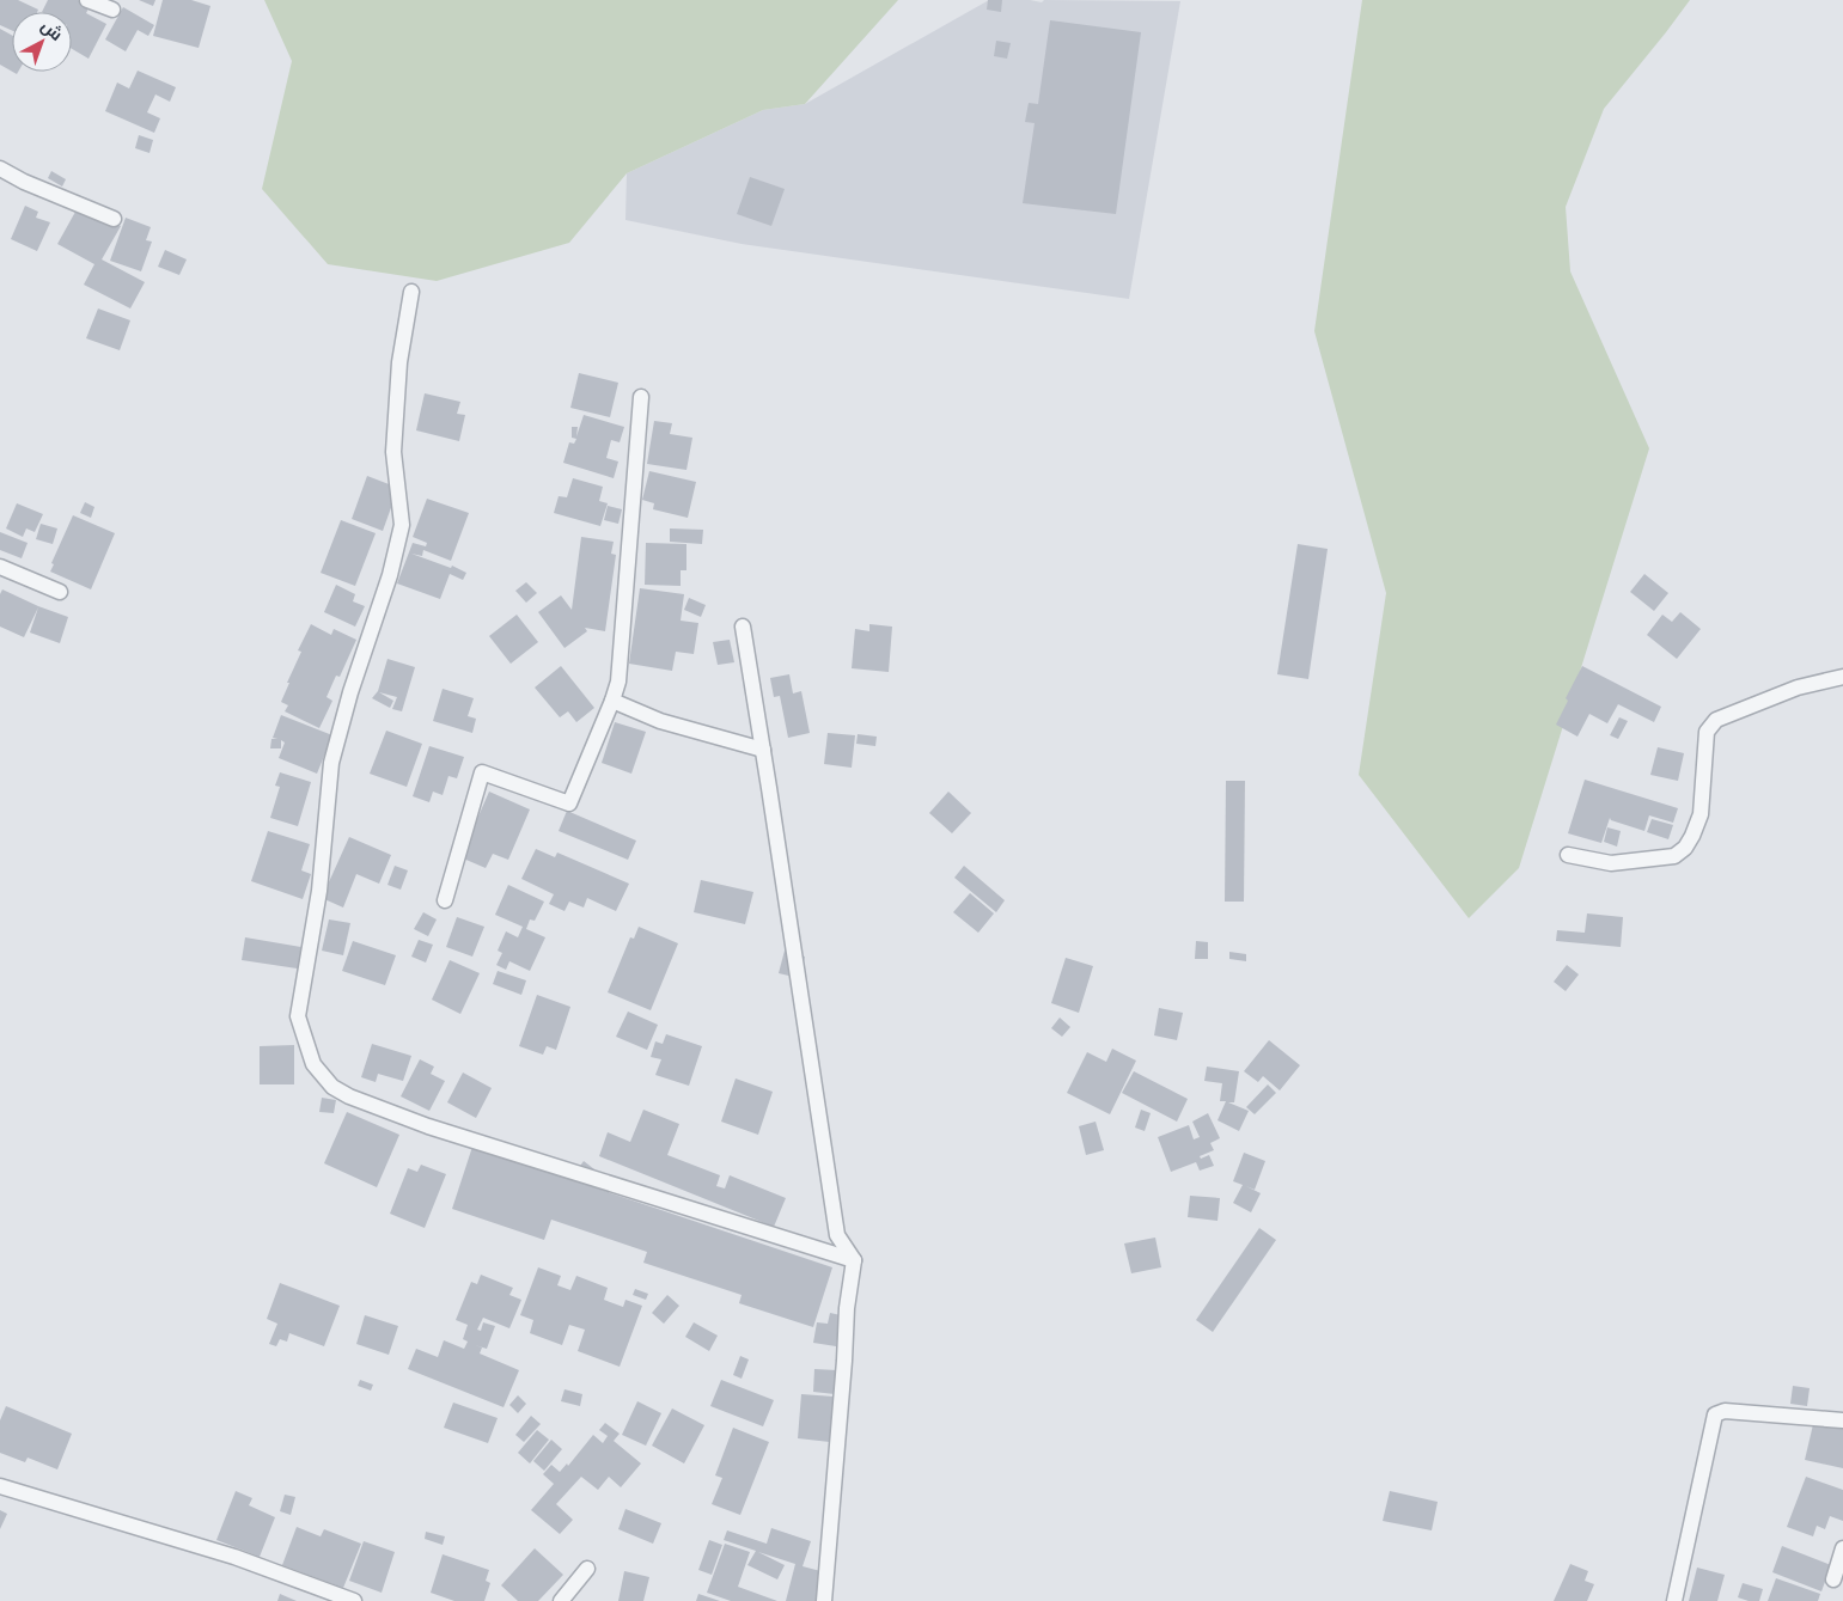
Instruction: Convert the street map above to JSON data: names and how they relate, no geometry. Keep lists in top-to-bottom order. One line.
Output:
{"north":"top right"}
